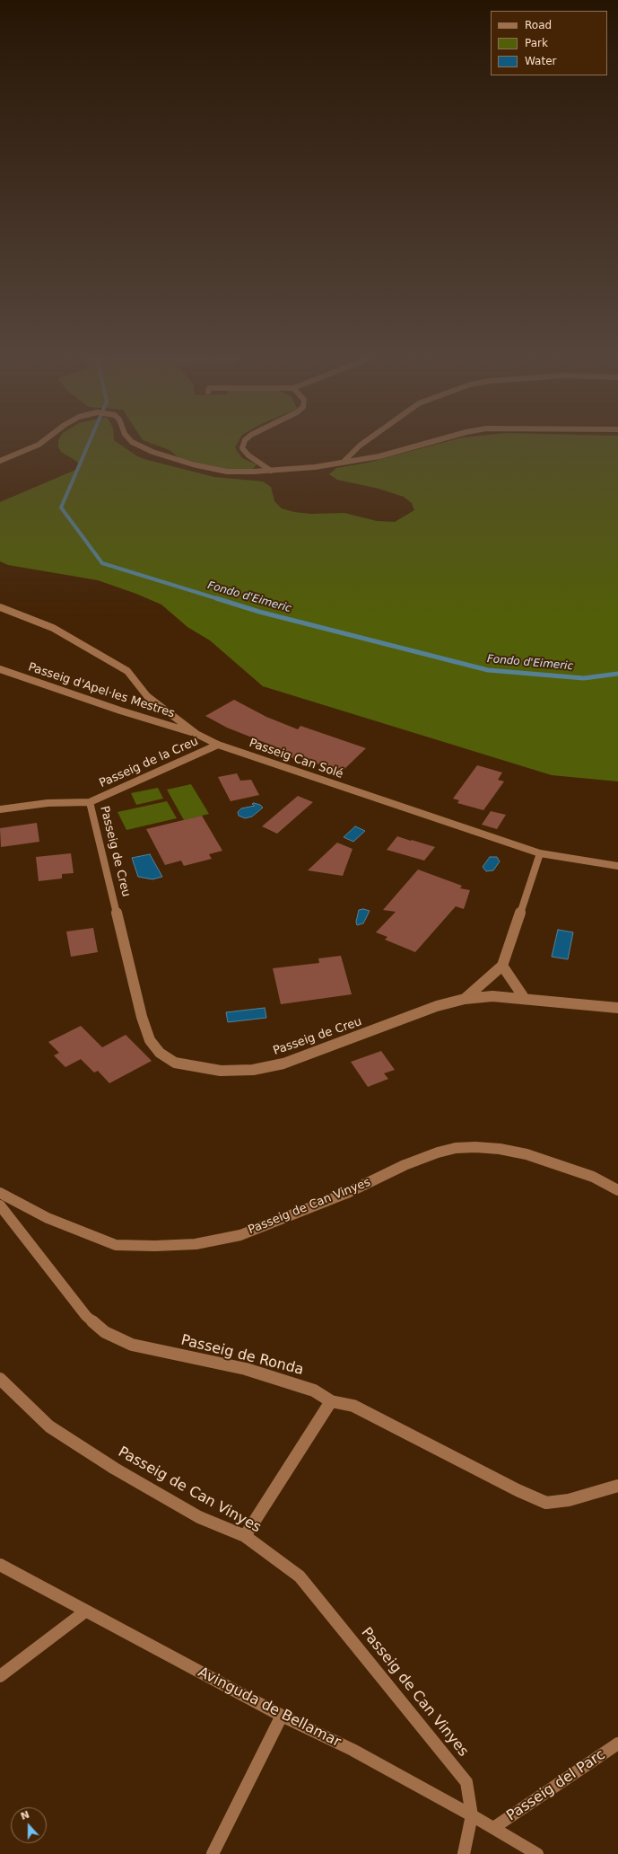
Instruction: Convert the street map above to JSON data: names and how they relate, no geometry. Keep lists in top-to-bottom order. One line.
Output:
{"streets":{"street":["Passeig d'Apel·les Mestres","Passeig Can Solé","Passeig de la Creu","Passeig de Creu","Passeig de Can Vinyes","Passeig de Ronda","Avinguda de Bellamar","Passeig del Parc"]},"crossings":[["Passeig d'Apel·les Mestres","Passeig Can Solé"],["Passeig Can Solé","Passeig de la Creu"],["Passeig de la Creu","Passeig de Creu"],["Passeig de Can Vinyes","Avinguda de Bellamar"],["Avinguda de Bellamar","Passeig del Parc"]],"water":["Fondo d'Eimeric"],"legend":["Road","Park","Water"],"north":"top"}
